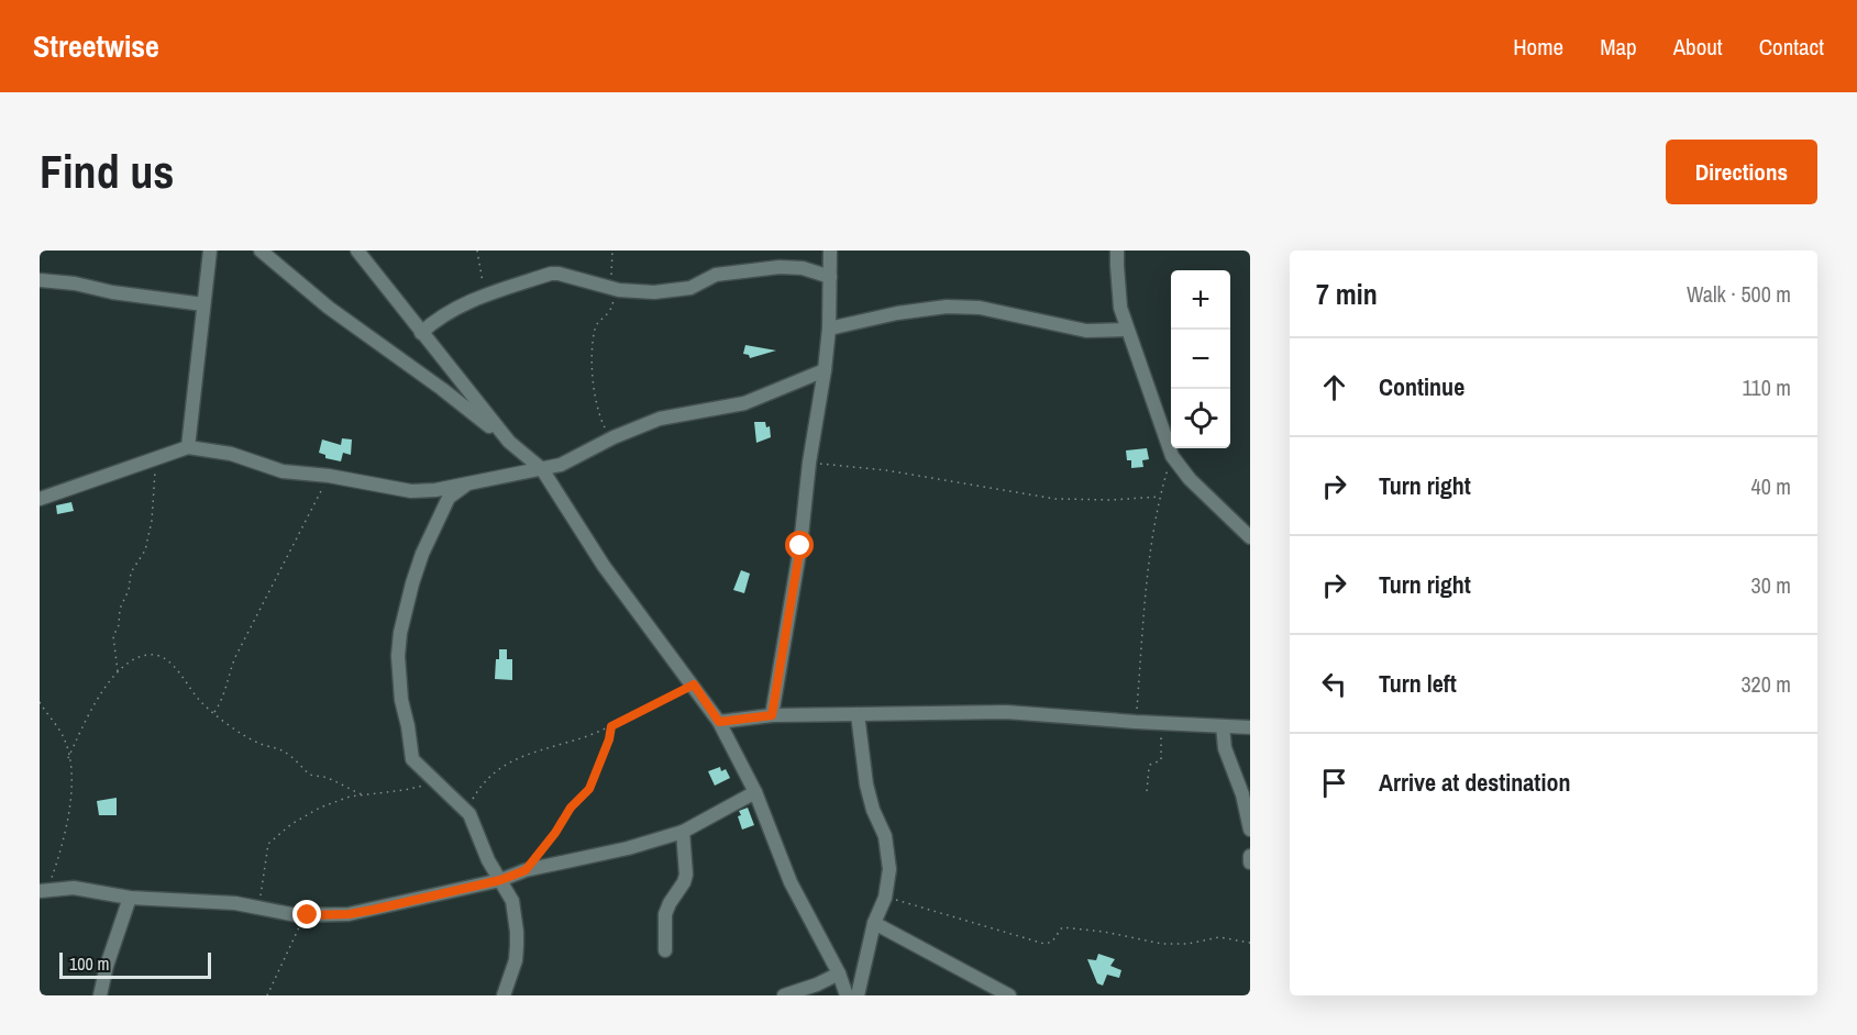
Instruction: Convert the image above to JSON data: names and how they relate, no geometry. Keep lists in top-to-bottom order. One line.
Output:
{"scale_bar":"100 m","page":{"header":"Streetwise","nav":["Home","Map","About","Contact"],"buttons":"Directions","title":"Find us","heading":["7 min","Walk · 500 m"],"map_buttons":["+","−"],"list":[["Continue","110 m"],["Turn right","40 m"],["Turn right","30 m"],["Turn left","320 m"],"Arrive at destination"],"scale":"100 m"}}
